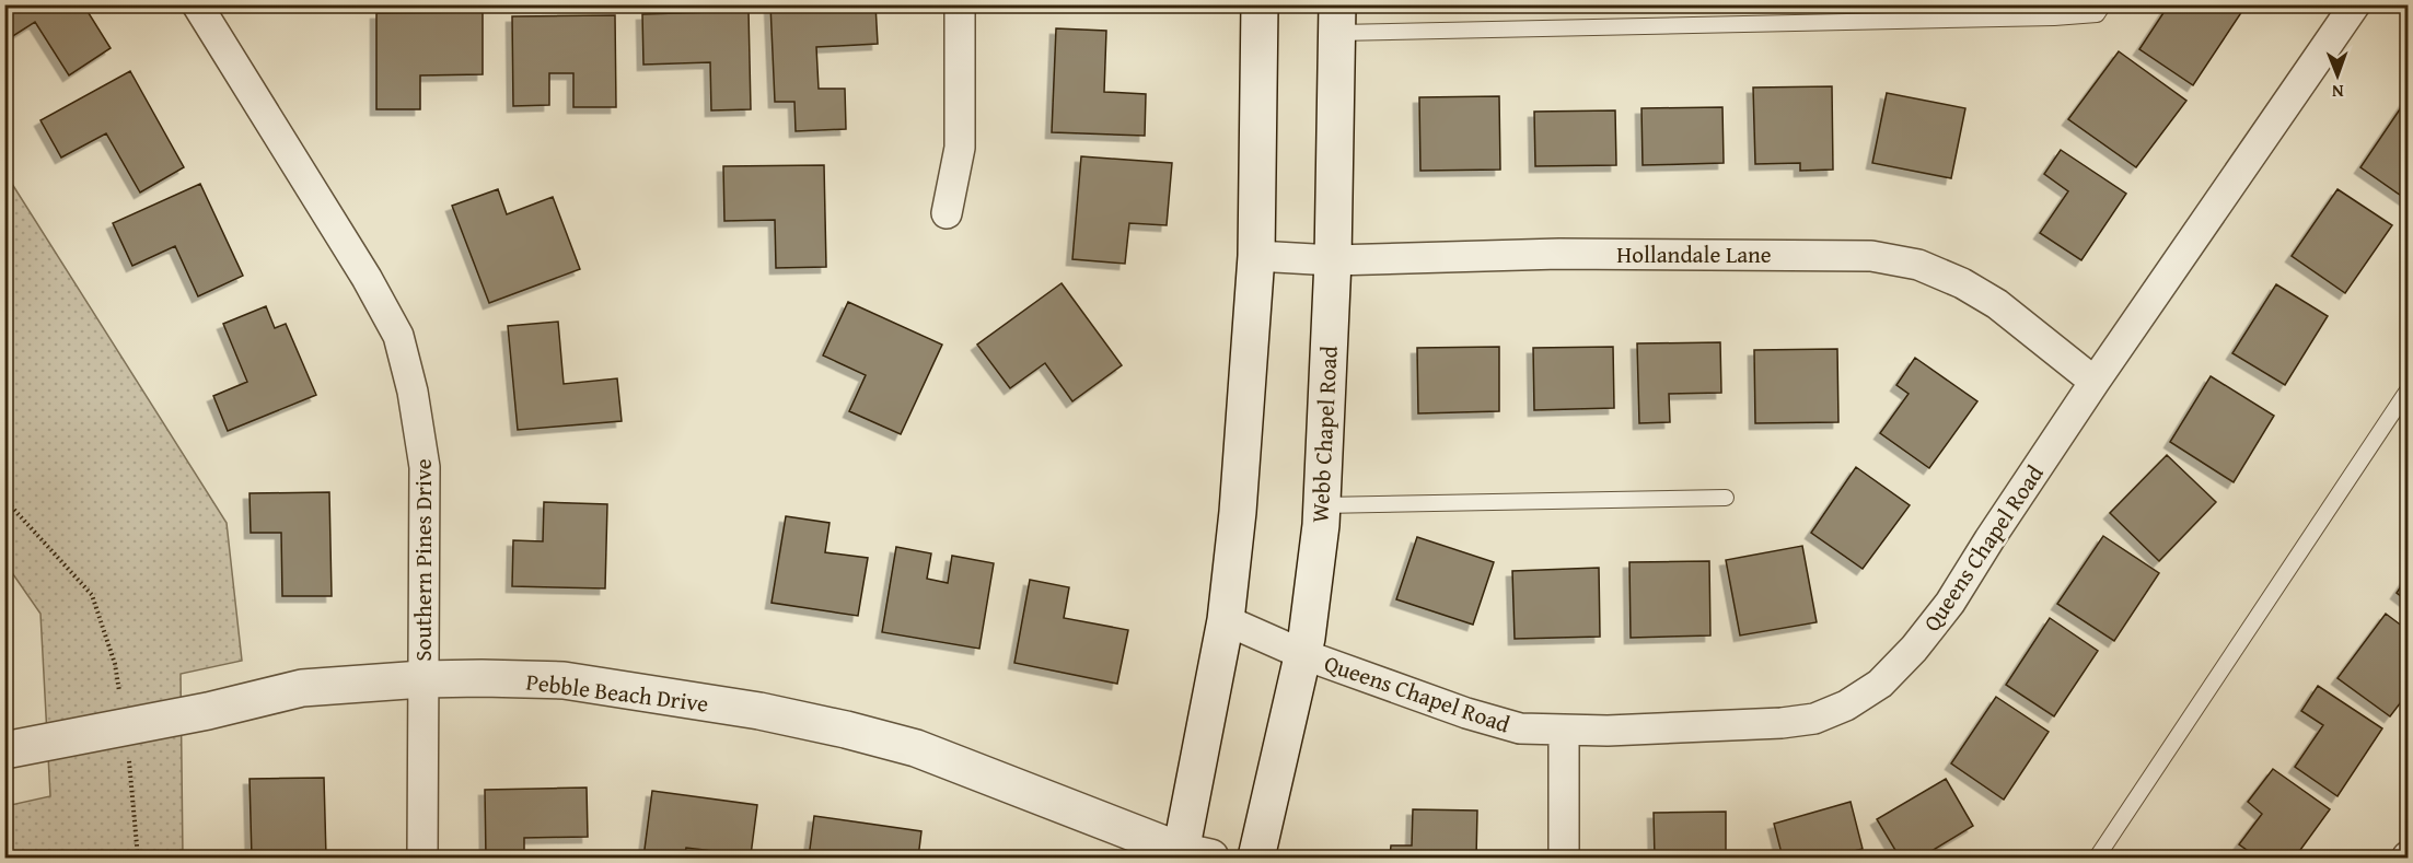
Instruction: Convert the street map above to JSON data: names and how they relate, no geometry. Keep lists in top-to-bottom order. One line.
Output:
{"streets":{"main road":["Webb Chapel Road","Pebble Beach Drive"],"street":["Hollandale Lane","Queens Chapel Road","Southern Pines Drive"]},"crossings":[["Hollandale Lane","Webb Chapel Road"],["Hollandale Lane","Queens Chapel Road"],["Webb Chapel Road","Queens Chapel Road"],["Southern Pines Drive","Pebble Beach Drive"]],"north":"bottom"}
